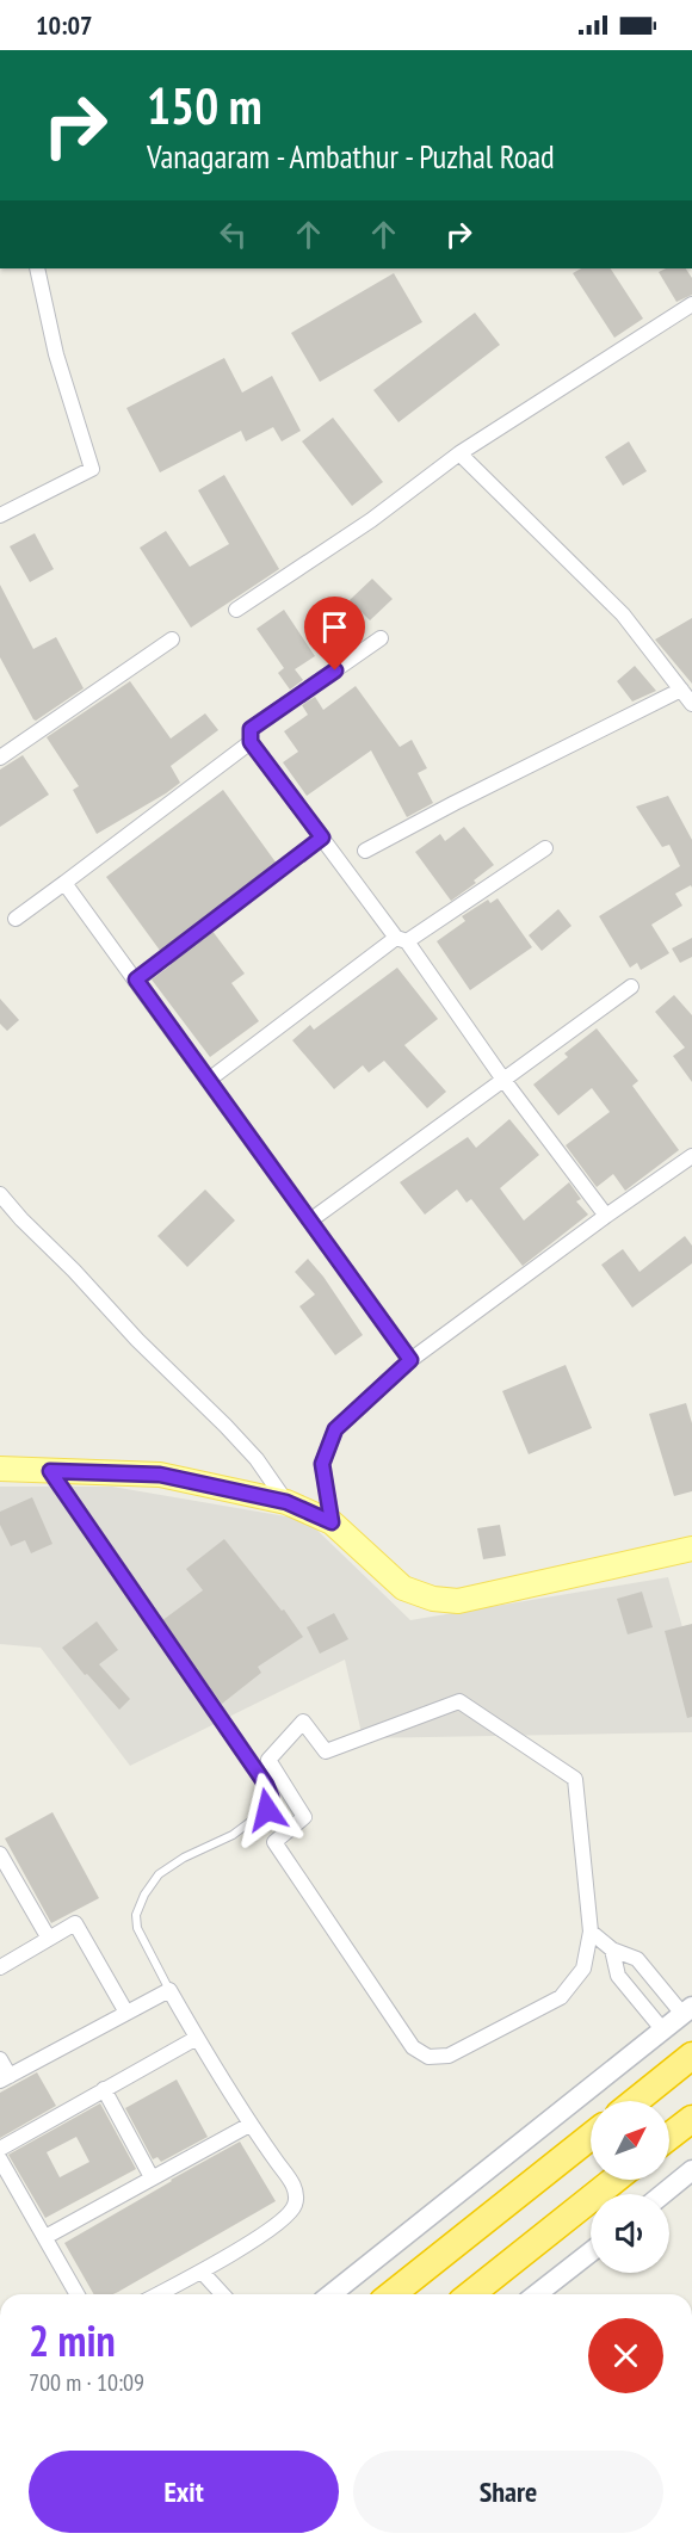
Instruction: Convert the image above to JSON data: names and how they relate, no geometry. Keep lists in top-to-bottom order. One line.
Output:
{"north":"top right","page":{"status":"10:07","turn":["150 m","Vanagaram - Ambathur - Puzhal Road"],"heading":["2 min","700 m · 10:09"],"buttons":["Exit","Share"]}}
